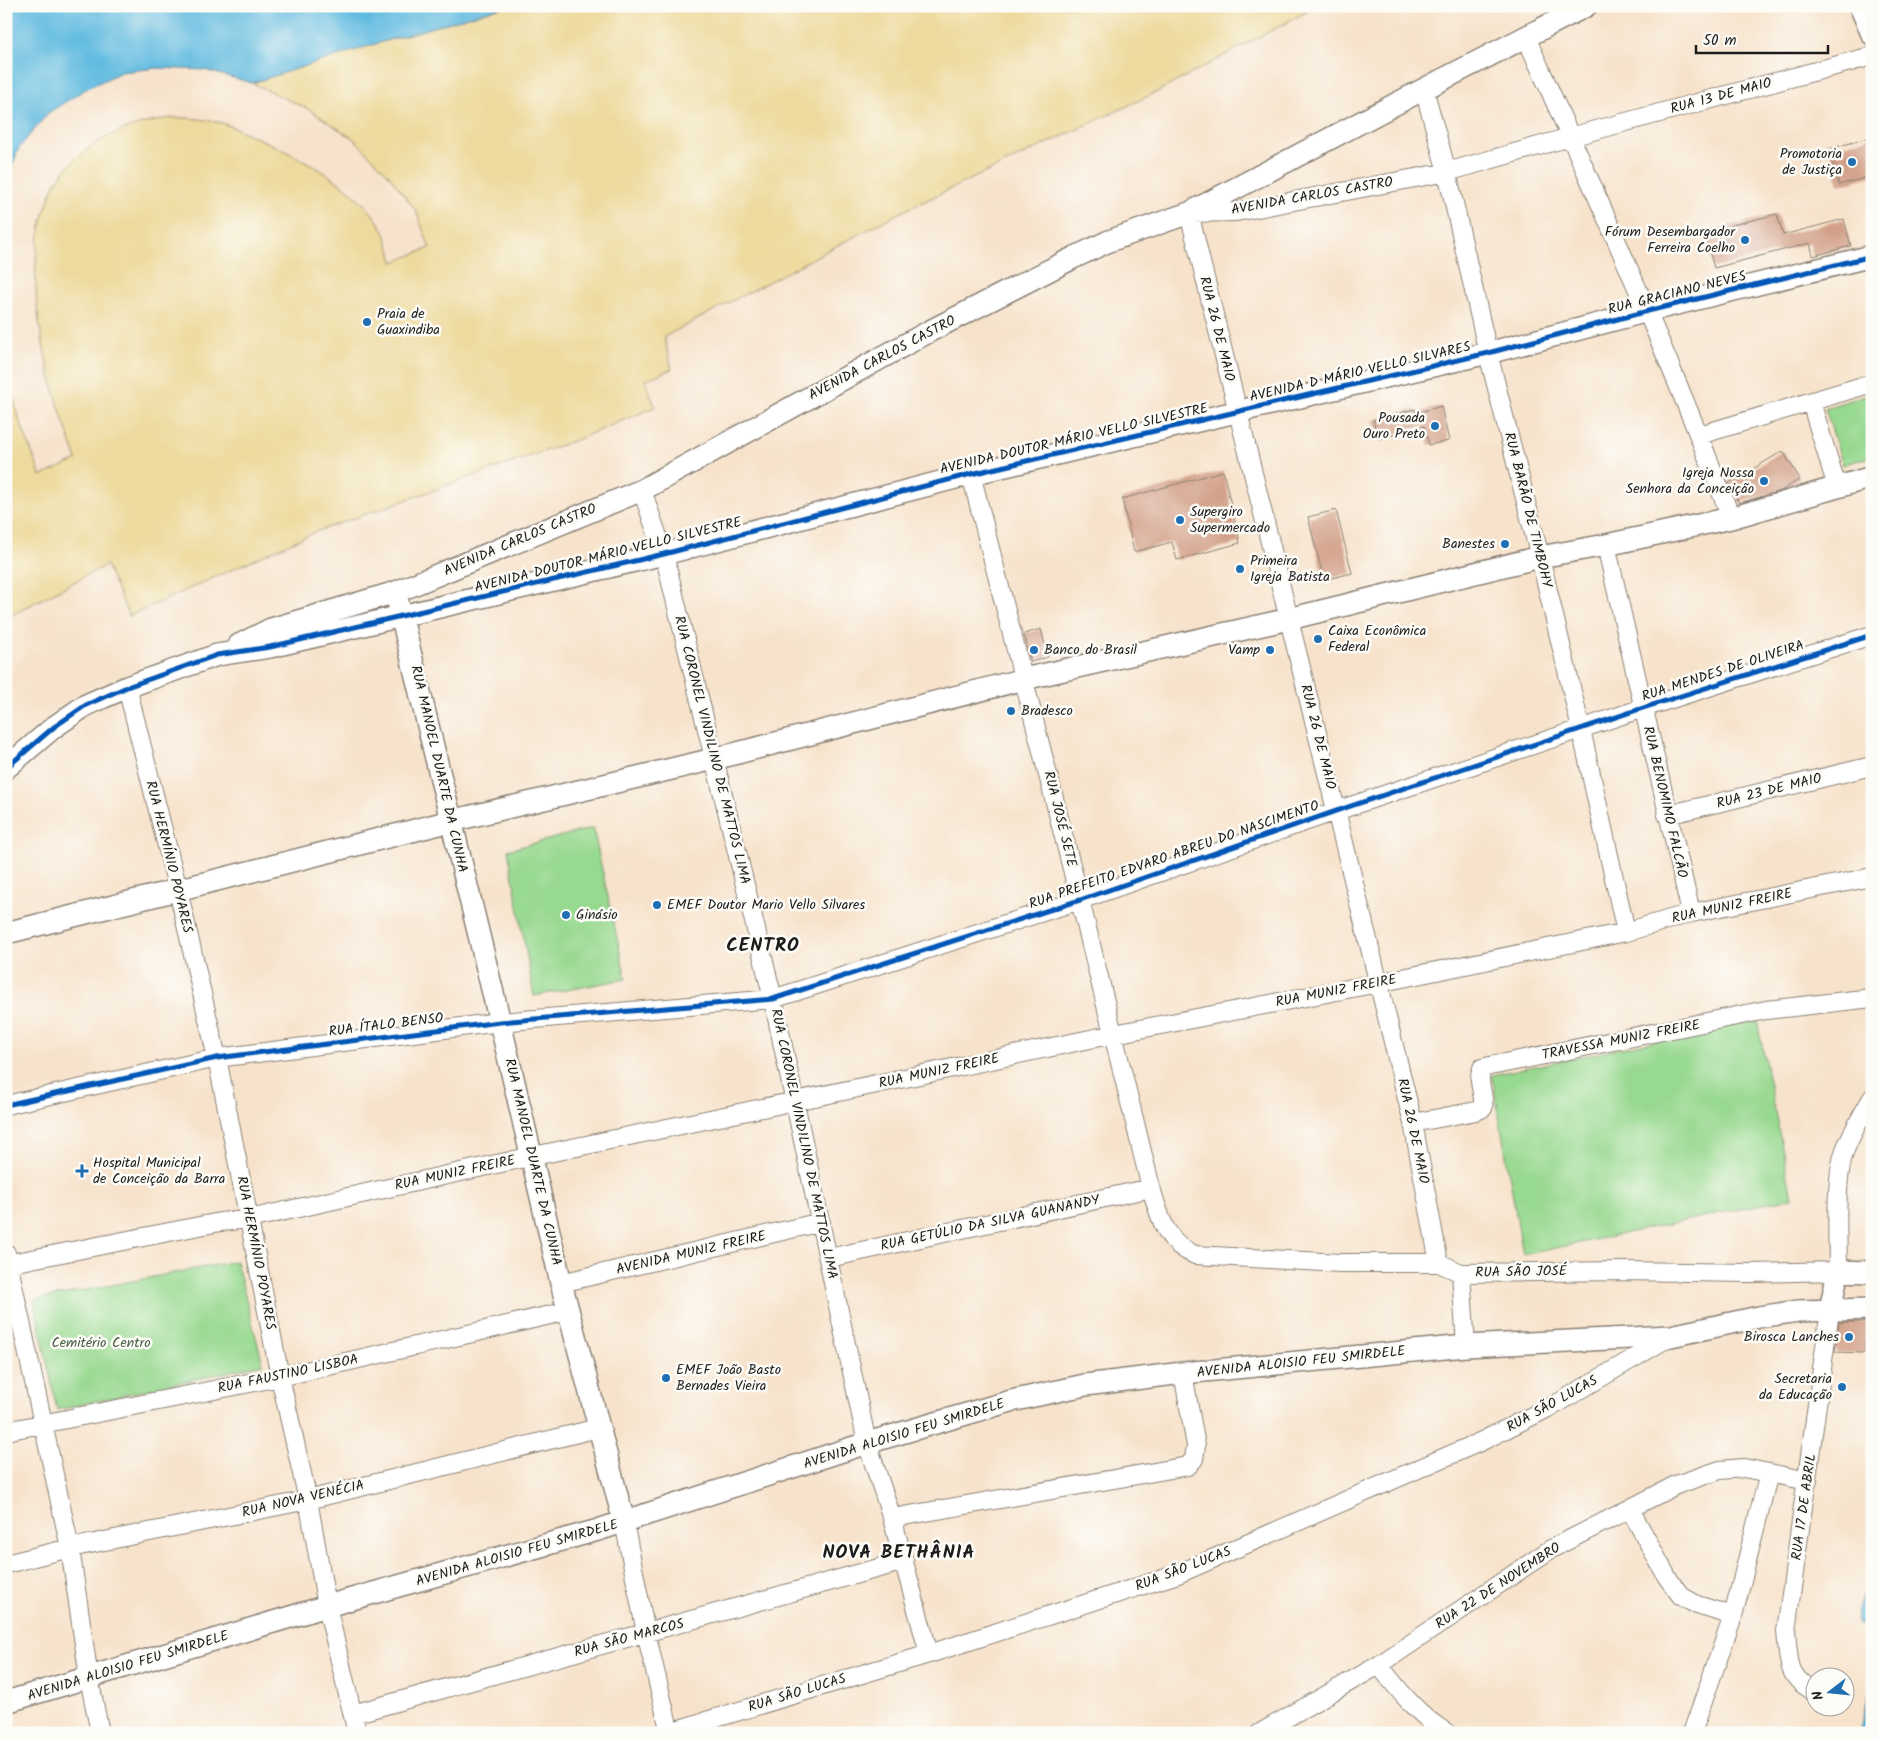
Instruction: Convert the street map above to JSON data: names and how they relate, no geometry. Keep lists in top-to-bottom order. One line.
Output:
{"streets":{"street":["RUA 13 DE MAIO","AVENIDA CARLOS CASTRO","RUA GRACIANO NEVES","RUA 26 DE MAIO","AVENIDA D MÁRIO VELLO SILVARES","AVENIDA DOUTOR MÁRIO VELLO SILVESTRE","RUA BARÃO DE TIMBOHY","RUA MENDES DE OLIVEIRA","RUA CORONEL VINDILINO DE MATTOS LIMA","RUA MANOEL DUARTE DA CUNHA","RUA 23 DE MAIO","RUA BENOMIMO FALCÃO","RUA JOSÉ SETE","RUA PREFEITO EDVARO ABREU DO NASCIMENTO","RUA HERMÍNIO POYARES","RUA MUNIZ FREIRE","RUA ÍTALO BENSO","TRAVESSA MUNIZ FREIRE","RUA GETÚLIO DA SILVA GUANANDY","AVENIDA MUNIZ FREIRE","RUA SÃO JOSÉ","AVENIDA ALOISIO FEU SMIRDELE","RUA FAUSTINO LISBOA","RUA SÃO LUCAS","RUA NOVA VENÉCIA","RUA 17 DE ABRIL","RUA 22 DE NOVEMBRO","RUA SÃO MARCOS"]},"crossings":[["RUA 13 DE MAIO","AVENIDA CARLOS CASTRO"],["AVENIDA CARLOS CASTRO","RUA 26 DE MAIO"],["AVENIDA CARLOS CASTRO","AVENIDA DOUTOR MÁRIO VELLO SILVESTRE"],["AVENIDA CARLOS CASTRO","RUA BARÃO DE TIMBOHY"],["AVENIDA CARLOS CASTRO","RUA CORONEL VINDILINO DE MATTOS LIMA"],["AVENIDA CARLOS CASTRO","RUA MANOEL DUARTE DA CUNHA"],["RUA GRACIANO NEVES","AVENIDA D MÁRIO VELLO SILVARES"],["RUA GRACIANO NEVES","RUA BARÃO DE TIMBOHY"],["RUA 26 DE MAIO","AVENIDA D MÁRIO VELLO SILVARES"],["RUA 26 DE MAIO","AVENIDA DOUTOR MÁRIO VELLO SILVESTRE"],["RUA 26 DE MAIO","RUA PREFEITO EDVARO ABREU DO NASCIMENTO"],["RUA 26 DE MAIO","RUA MUNIZ FREIRE"],["RUA 26 DE MAIO","TRAVESSA MUNIZ FREIRE"],["RUA 26 DE MAIO","RUA SÃO JOSÉ"],["AVENIDA D MÁRIO VELLO SILVARES","AVENIDA DOUTOR MÁRIO VELLO SILVESTRE"],["AVENIDA D MÁRIO VELLO SILVARES","RUA BARÃO DE TIMBOHY"],["AVENIDA DOUTOR MÁRIO VELLO SILVESTRE","RUA CORONEL VINDILINO DE MATTOS LIMA"],["AVENIDA DOUTOR MÁRIO VELLO SILVESTRE","RUA MANOEL DUARTE DA CUNHA"],["AVENIDA DOUTOR MÁRIO VELLO SILVESTRE","RUA JOSÉ SETE"],["AVENIDA DOUTOR MÁRIO VELLO SILVESTRE","RUA HERMÍNIO POYARES"],["RUA BARÃO DE TIMBOHY","RUA MENDES DE OLIVEIRA"],["RUA BARÃO DE TIMBOHY","RUA PREFEITO EDVARO ABREU DO NASCIMENTO"],["RUA BARÃO DE TIMBOHY","RUA MUNIZ FREIRE"],["RUA MENDES DE OLIVEIRA","RUA BENOMIMO FALCÃO"],["RUA MENDES DE OLIVEIRA","RUA PREFEITO EDVARO ABREU DO NASCIMENTO"],["RUA CORONEL VINDILINO DE MATTOS LIMA","RUA PREFEITO EDVARO ABREU DO NASCIMENTO"],["RUA CORONEL VINDILINO DE MATTOS LIMA","RUA MUNIZ FREIRE"],["RUA CORONEL VINDILINO DE MATTOS LIMA","RUA ÍTALO BENSO"],["RUA CORONEL VINDILINO DE MATTOS LIMA","RUA GETÚLIO DA SILVA GUANANDY"],["RUA CORONEL VINDILINO DE MATTOS LIMA","AVENIDA MUNIZ FREIRE"],["RUA CORONEL VINDILINO DE MATTOS LIMA","AVENIDA ALOISIO FEU SMIRDELE"],["RUA CORONEL VINDILINO DE MATTOS LIMA","RUA SÃO LUCAS"],["RUA CORONEL VINDILINO DE MATTOS LIMA","RUA SÃO MARCOS"],["RUA MANOEL DUARTE DA CUNHA","RUA MUNIZ FREIRE"],["RUA MANOEL DUARTE DA CUNHA","RUA ÍTALO BENSO"],["RUA MANOEL DUARTE DA CUNHA","AVENIDA MUNIZ FREIRE"],["RUA MANOEL DUARTE DA CUNHA","AVENIDA ALOISIO FEU SMIRDELE"],["RUA MANOEL DUARTE DA CUNHA","RUA FAUSTINO LISBOA"],["RUA MANOEL DUARTE DA CUNHA","RUA SÃO LUCAS"],["RUA MANOEL DUARTE DA CUNHA","RUA NOVA VENÉCIA"],["RUA MANOEL DUARTE DA CUNHA","RUA SÃO MARCOS"],["RUA 23 DE MAIO","RUA BENOMIMO FALCÃO"],["RUA BENOMIMO FALCÃO","RUA MUNIZ FREIRE"],["RUA JOSÉ SETE","RUA PREFEITO EDVARO ABREU DO NASCIMENTO"],["RUA JOSÉ SETE","RUA MUNIZ FREIRE"],["RUA JOSÉ SETE","RUA GETÚLIO DA SILVA GUANANDY"],["RUA JOSÉ SETE","RUA SÃO JOSÉ"],["RUA PREFEITO EDVARO ABREU DO NASCIMENTO","RUA ÍTALO BENSO"],["RUA HERMÍNIO POYARES","RUA MUNIZ FREIRE"],["RUA HERMÍNIO POYARES","RUA ÍTALO BENSO"],["RUA HERMÍNIO POYARES","AVENIDA ALOISIO FEU SMIRDELE"],["RUA HERMÍNIO POYARES","RUA FAUSTINO LISBOA"],["RUA HERMÍNIO POYARES","RUA NOVA VENÉCIA"],["RUA HERMÍNIO POYARES","RUA SÃO MARCOS"],["AVENIDA ALOISIO FEU SMIRDELE","RUA SÃO LUCAS"],["AVENIDA ALOISIO FEU SMIRDELE","RUA 17 DE ABRIL"],["RUA 17 DE ABRIL","RUA 22 DE NOVEMBRO"]],"districts":["CENTRO","NOVA BETHÂNIA"],"parks":["Cemitério Centro"],"places":{"other":["Promotoria de Justiça","Fórum Desembargador Ferreira Coelho","Praia de Guaxindiba","Pousada Ouro Preto","Igreja Nossa Senhora da Conceição","Supergiro Supermercado","Banestes","Primeira Igreja Batista","Caixa Econômica Federal","Banco do Brasil","Vamp","Bradesco","EMEF Doutor Mario Vello Silvares","Ginásio","Birosca Lanches","EMEF João Basto Bernades Vieira","Secretaria da Educação"],"health":["Hospital Municipal de Conceição da Barra"]},"scale_bar":"50 m","north":"left"}
